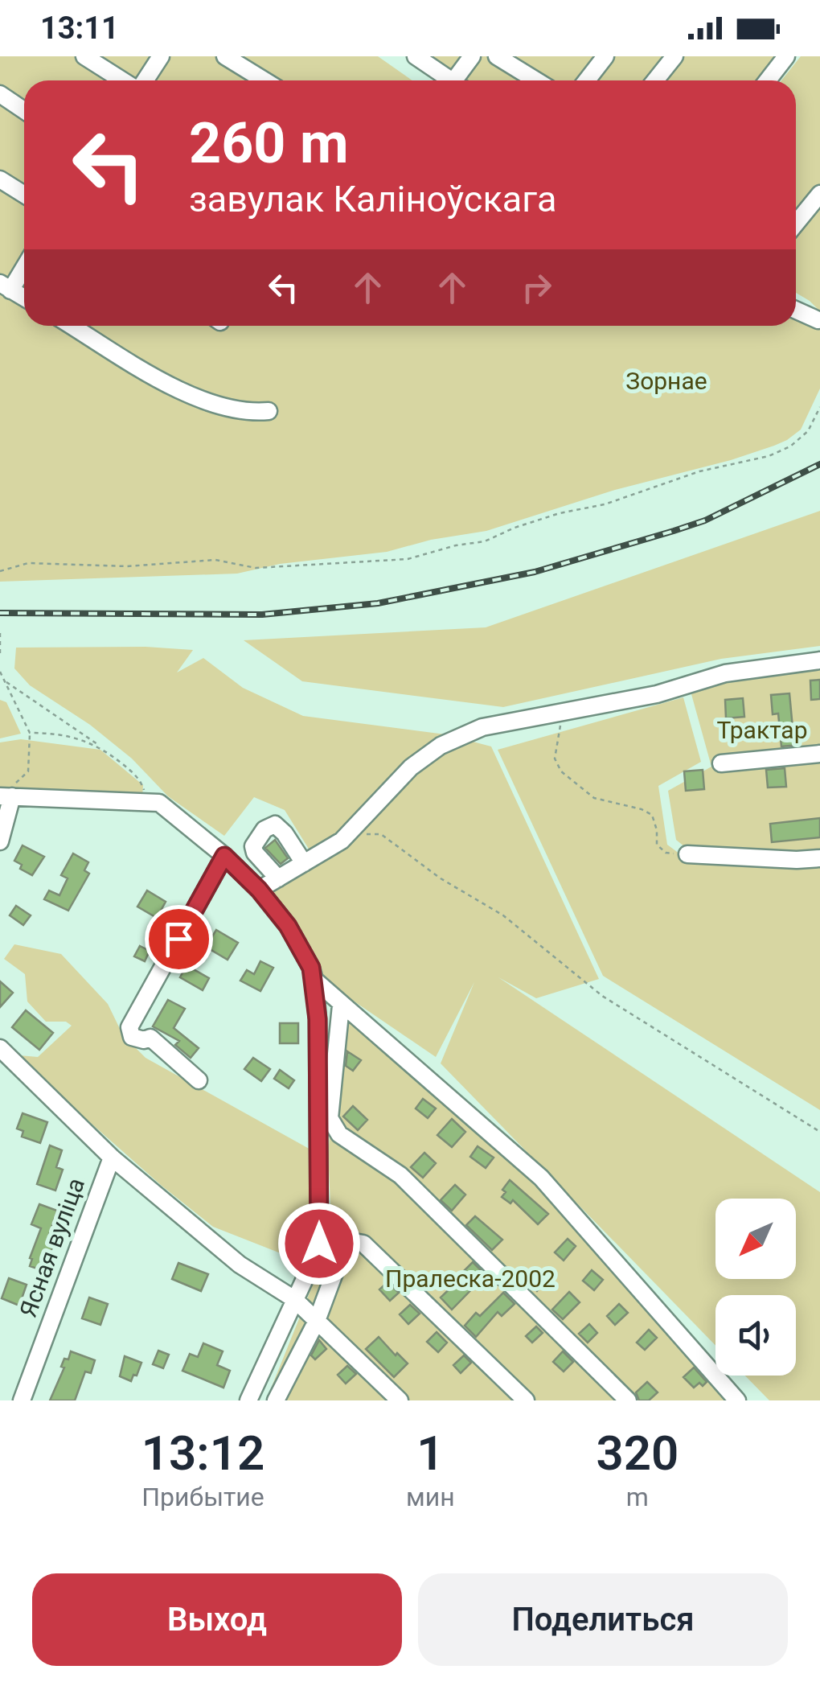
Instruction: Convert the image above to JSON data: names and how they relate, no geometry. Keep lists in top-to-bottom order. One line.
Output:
{"streets":{"street":["Ясная вуліца"]},"parks":["Зорнае","Трактар","Пралеска-2002"],"north":"bottom left","page":{"status":"13:11","turn":["260 m","завулак Каліноўскага"],"eta":["13:12","Прибытие","1","мин","320","m"],"buttons":["Выход","Поделиться"]}}
